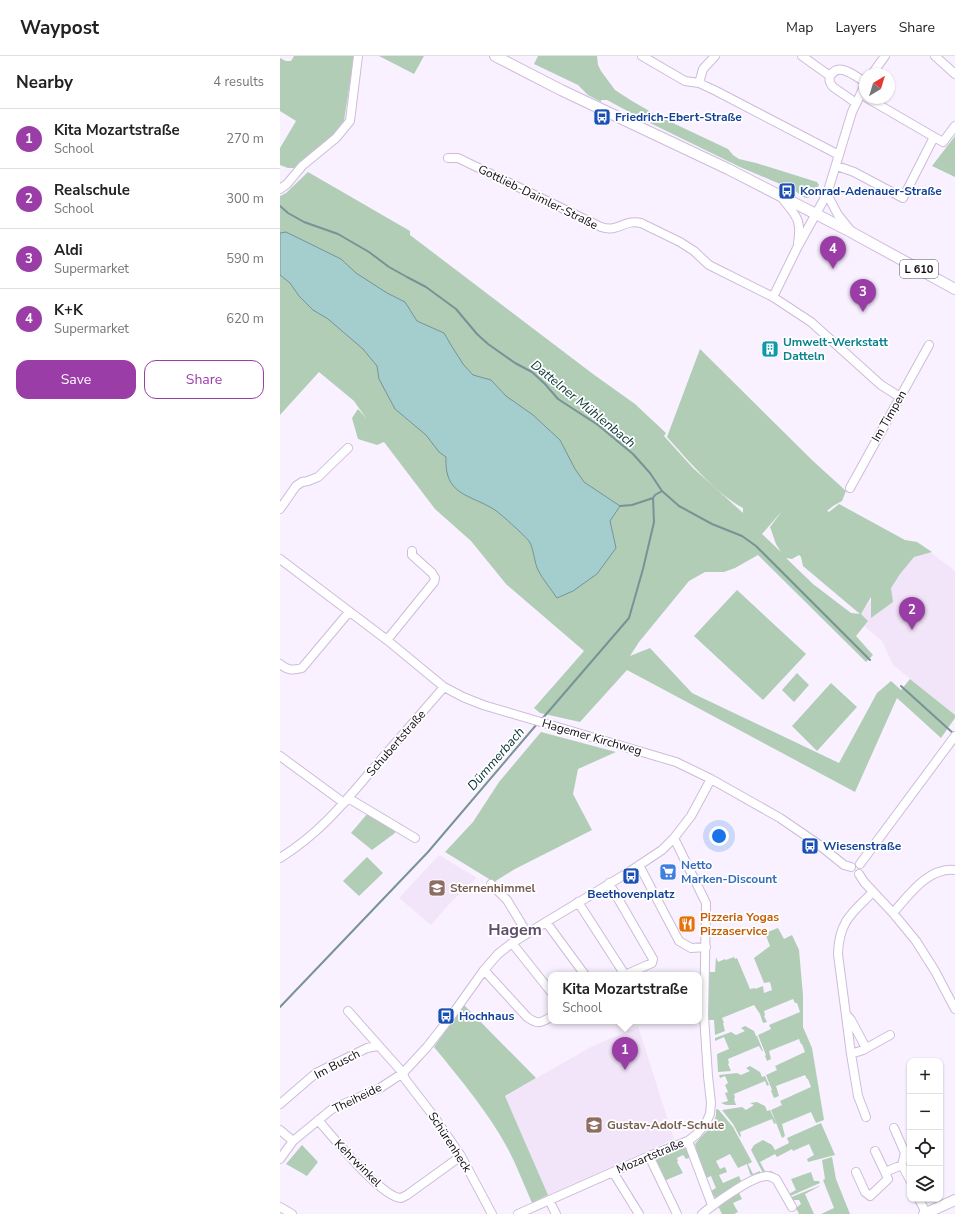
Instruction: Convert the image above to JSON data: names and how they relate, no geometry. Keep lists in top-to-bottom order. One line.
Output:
{"streets":{"main road":["L 610"],"street":["Gottlieb-Daimler-Straße","Im Timpen","Hagemer Kirchweg","Schubertstraße","Im Busch","Theiheide","Schürenheck","Mozartstraße","Kehrwinkel"]},"crossings":[["Gottlieb-Daimler-Straße","Im Timpen"],["Hagemer Kirchweg","Schubertstraße"],["Hagemer Kirchweg","Theiheide"],["Im Busch","Theiheide"],["Im Busch","Schürenheck"],["Theiheide","Schürenheck"],["Theiheide","Mozartstraße"],["Theiheide","Kehrwinkel"],["Schürenheck","Kehrwinkel"]],"districts":["Hagem"],"water":["Dattelner Mühlenbach","Dümmerbach"],"places":{"bus stop":["Friedrich-Ebert-Straße","Konrad-Adenauer-Straße","Wiesenstraße","Beethovenplatz","Hochhaus"],"building":["Umwelt-Werkstatt Datteln"],"supermarket":["Netto Marken-Discount"],"school or university":["Sternenhimmel","Gustav-Adolf-Schule"],"restaurant":["Pizzeria Yogas Pizzaservice"]},"north":"top right","page":{"header":"Waypost","nav":["Map","Layers","Share"],"heading":["Nearby","4 results"],"list":[{"mark":"1","name":"Kita Mozartstraße","note":"School","value":"270 m"},{"mark":"2","name":"Realschule","note":"School","value":"300 m"},{"mark":"3","name":"Aldi","note":"Supermarket","value":"590 m"},{"mark":"4","name":"K+K","note":"Supermarket","value":"620 m"}],"pins":["4","3","2","1"],"buttons":["Save","Share"],"popup":["Kita Mozartstraße","School"],"map_buttons":["+","−"]}}
